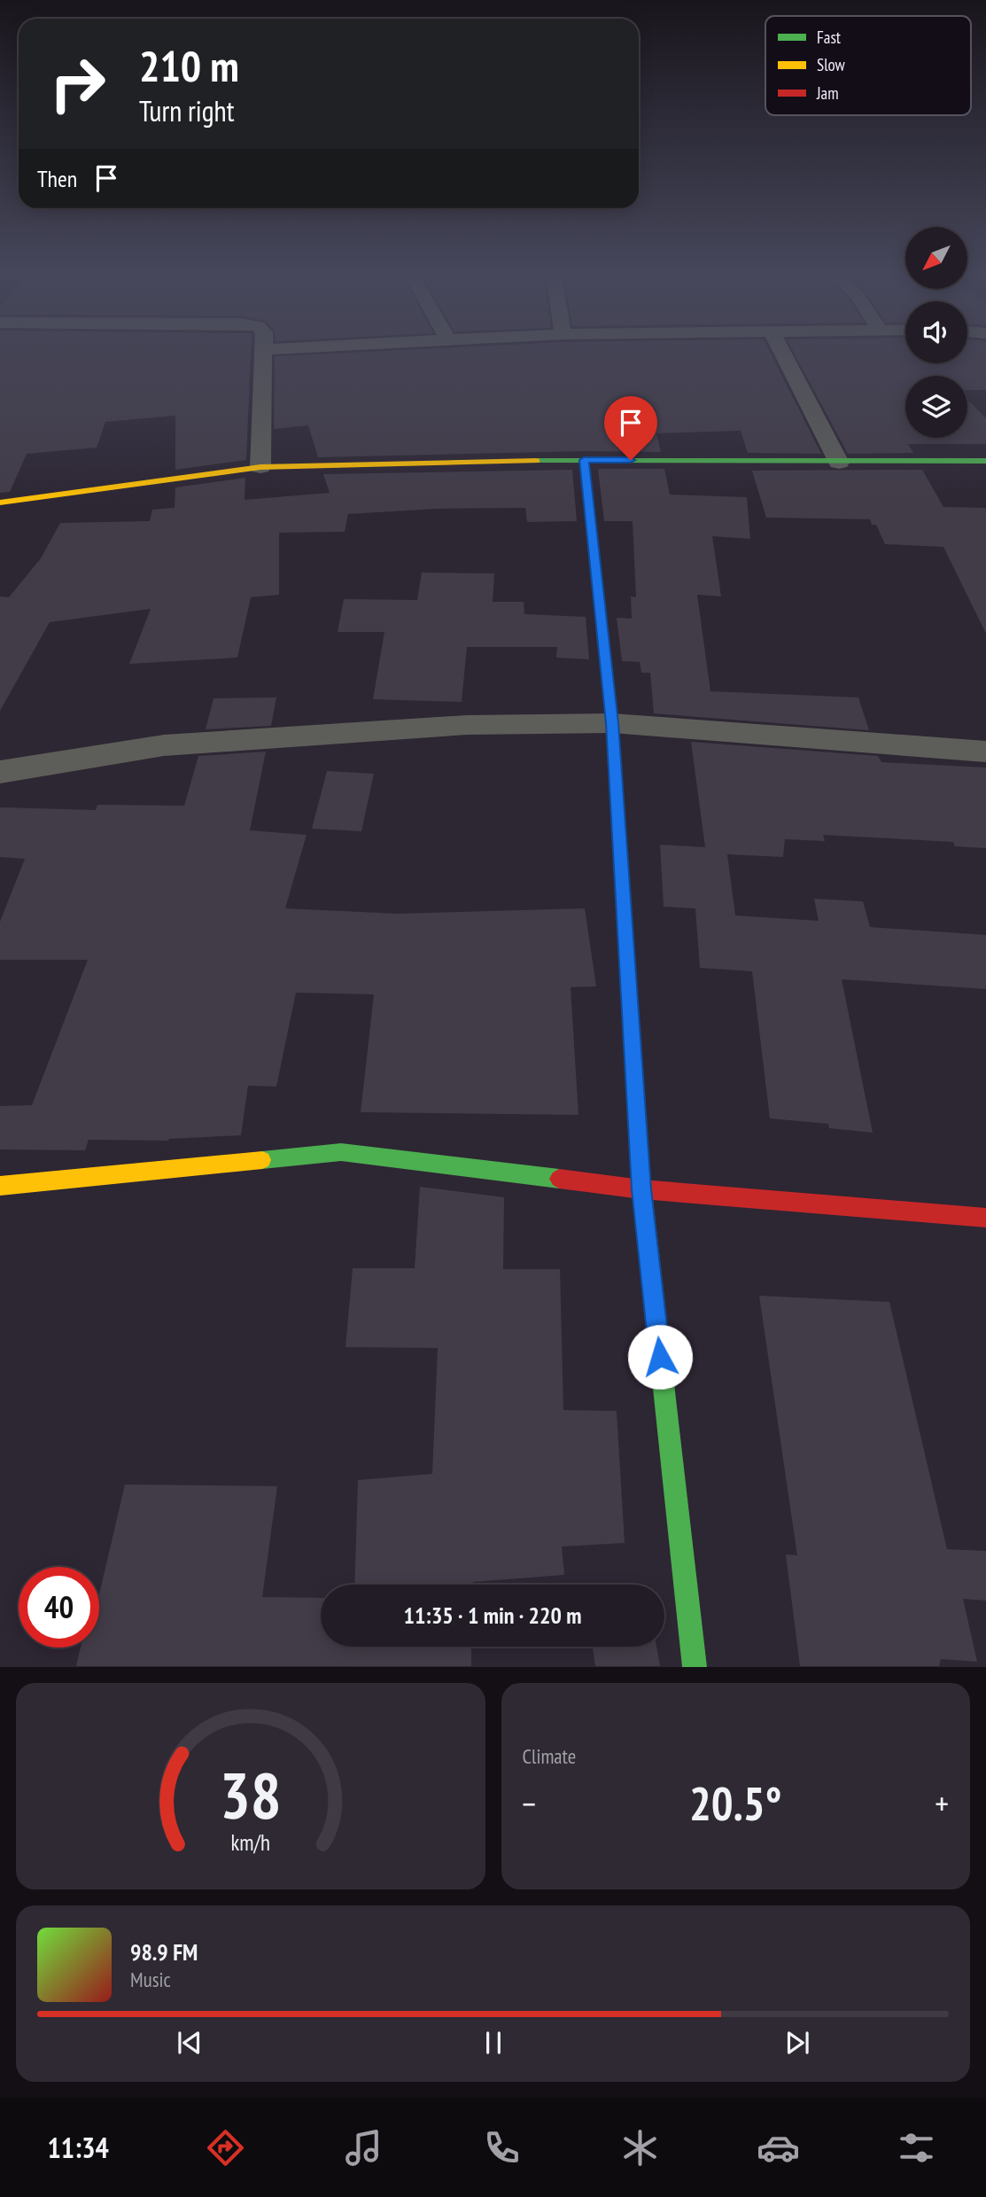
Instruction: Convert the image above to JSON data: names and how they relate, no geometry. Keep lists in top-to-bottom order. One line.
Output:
{"legend":["Fast","Slow","Jam"],"north":"bottom left","page":{"turn":["210 m","Turn right"],"then":"Then","limit":"40","trip":"11:35 · 1 min · 220 m","tile":"Climate","heat":["−","20.5°","+"],"song":["98.9 FM","Music"],"tabs":"11:34","gauge":["38","km/h"]}}
